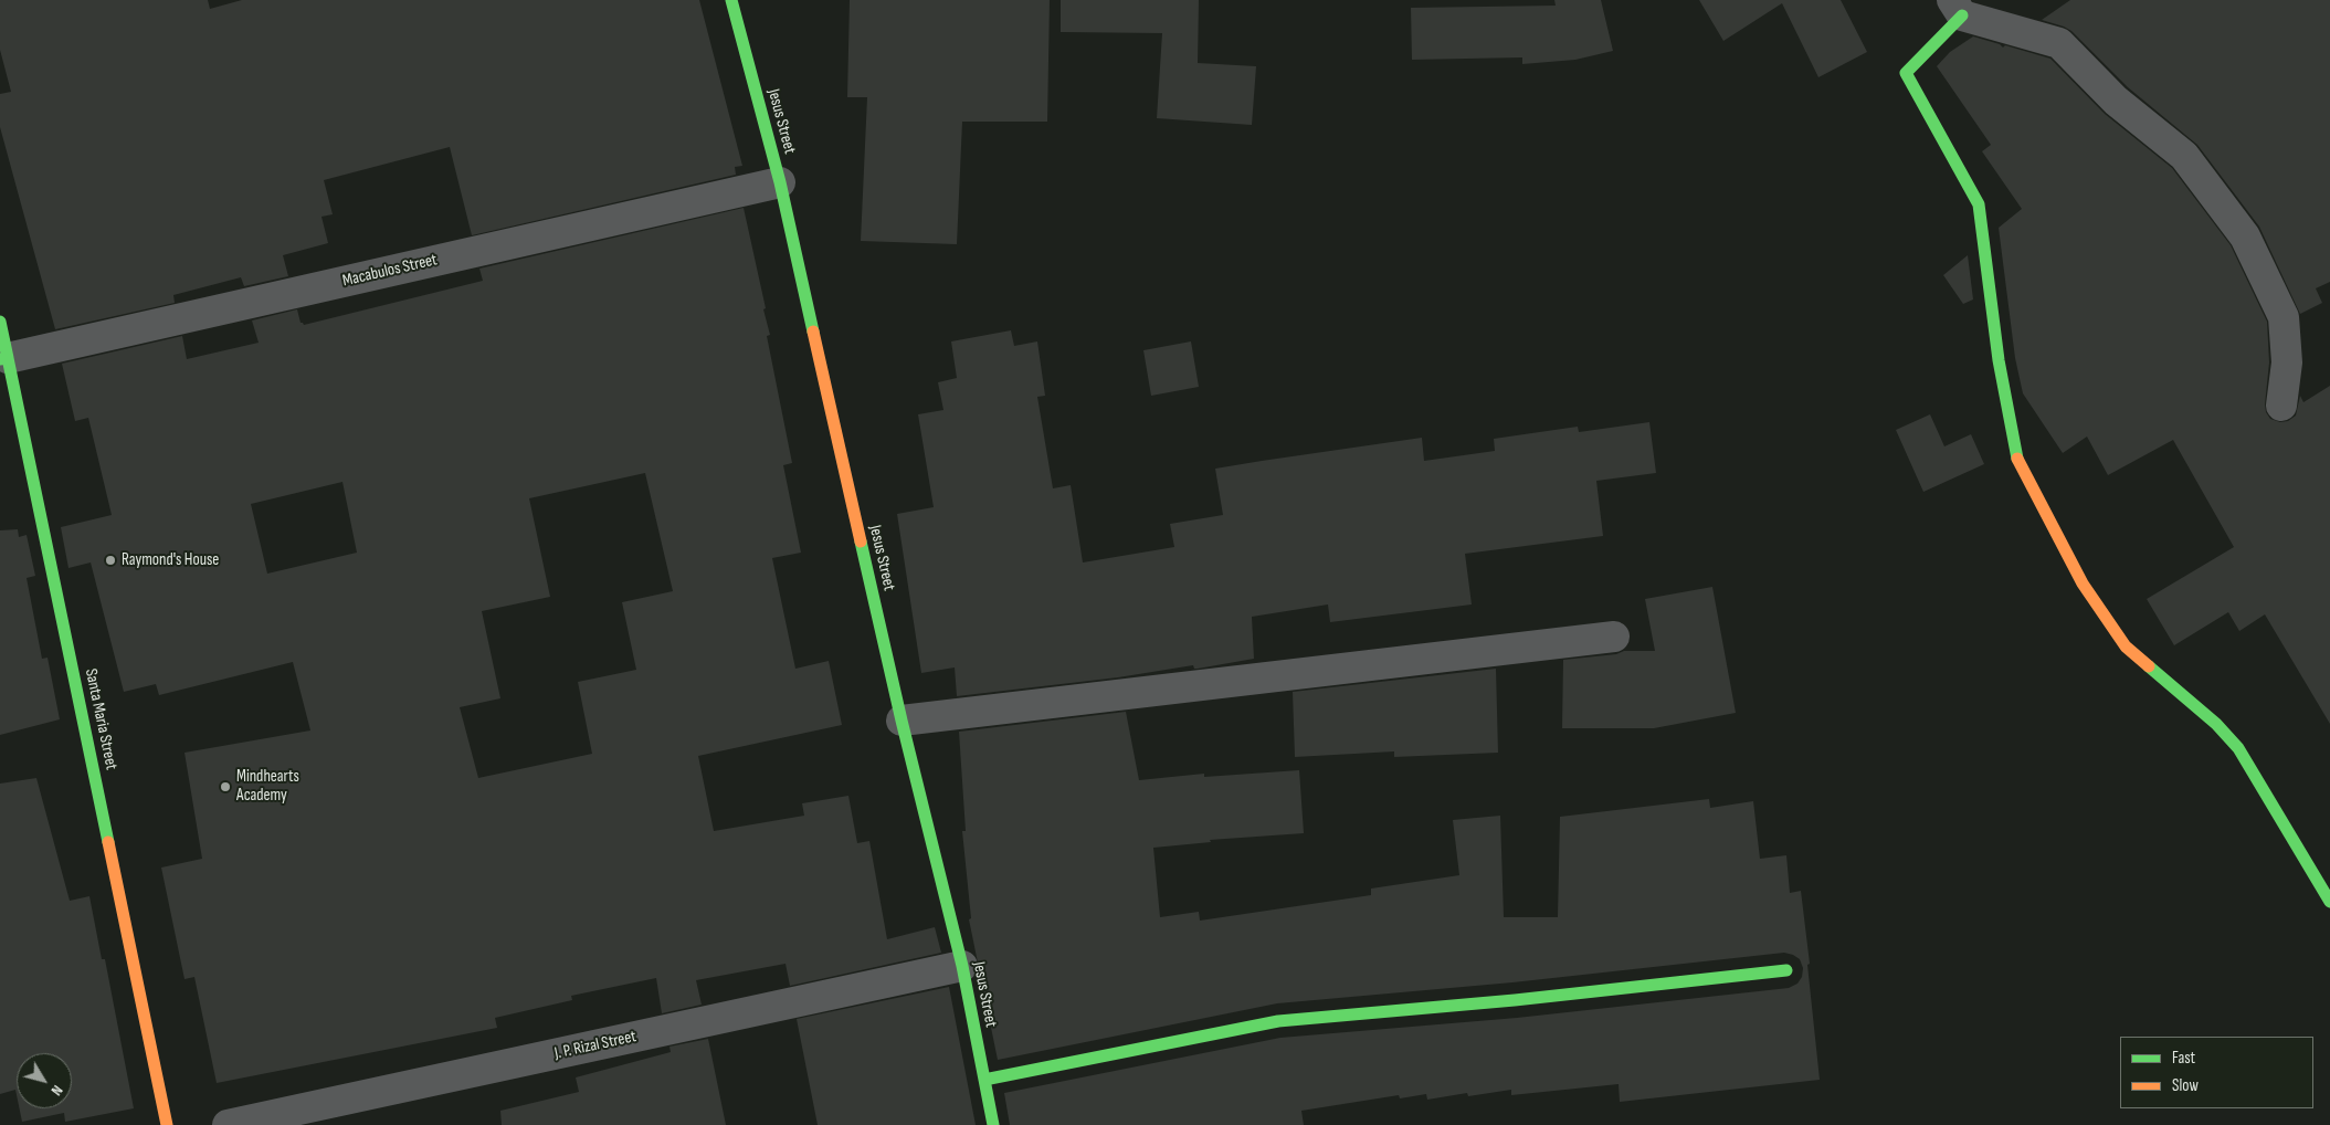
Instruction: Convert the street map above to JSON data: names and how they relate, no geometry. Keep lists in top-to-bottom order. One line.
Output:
{"streets":{"street":["Jesus Street","Macabulos Street","Santa Maria Street","J. P. Rizal Street"]},"crossings":[["Jesus Street","Macabulos Street"],["Jesus Street","J. P. Rizal Street"],["Macabulos Street","Santa Maria Street"]],"places":["Raymond's House","Mindhearts Academy"],"legend":["Fast","Slow"],"north":"bottom right"}
